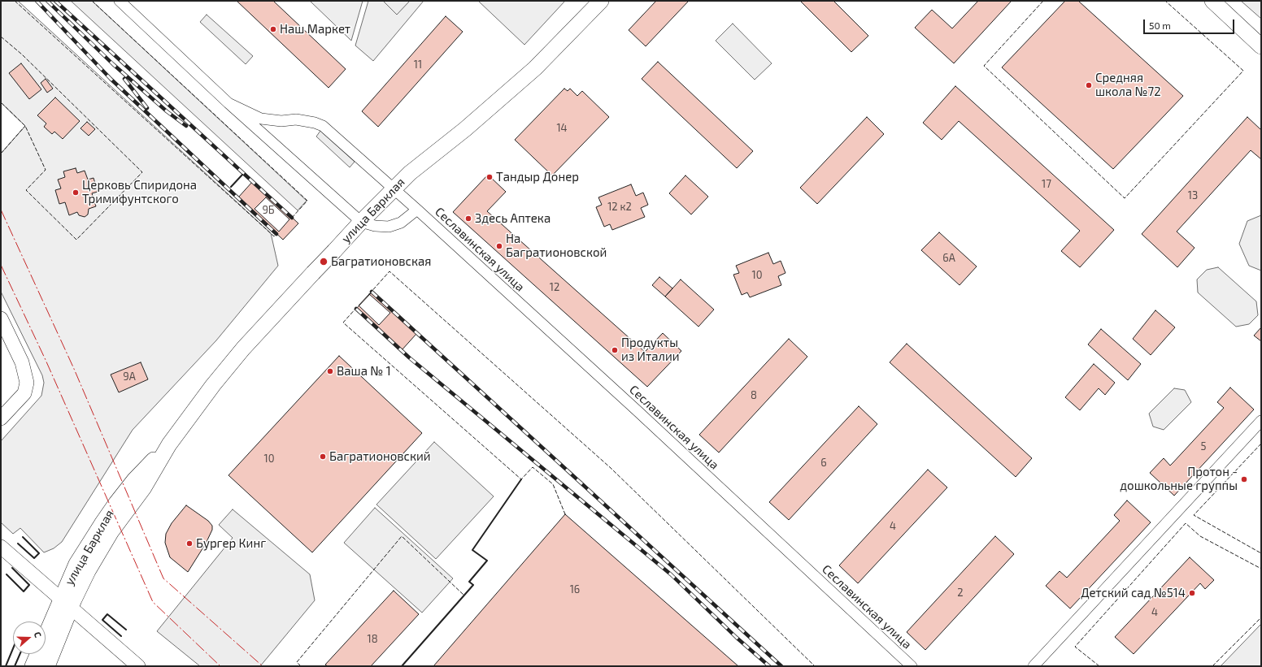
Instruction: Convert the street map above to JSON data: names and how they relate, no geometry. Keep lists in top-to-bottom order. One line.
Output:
{"streets":{"main road":["улица Барклая"],"street":["Сеславинская улица"]},"crossings":[["улица Барклая","Сеславинская улица"]],"places":["Наш Маркет","Средняя школа №72","Тандыр Донер","Церковь Спиридона Тримифунтского","Здесь Аптека","На Багратионовской","Багратионовская","Продукты из Италии","Ваша № 1","Багратионовский","Протон - дошкольные группы","Бургер Кинг","Детский сад №514"],"house_numbers":["11","14","17","13","12 к2","9Б","6А","10","12","9А","8","5","10","6","4","16","2","4","18"],"scale_bar":"50 m","north":"right"}
